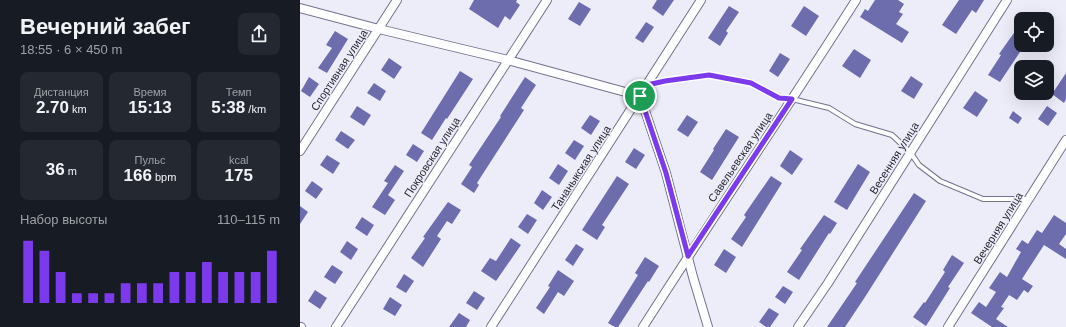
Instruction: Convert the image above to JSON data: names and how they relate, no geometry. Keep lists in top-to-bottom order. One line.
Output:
{"streets":{"street":["Спортивная улица","Покровская улица","Савельевская улица","Весенняя улица","Тананыкская улица","Вечерняя улица"]},"page":{"heading":["Вечерний забег","18:55 · 6 × 450 m"],"stats":[["Дистанция","2.70 km"],["Время","15:13"],["Темп","5:38 /km"],["36 m"],["Пульс","166 bpm"],["kcal","175"]],"chart":["Набор высоты","110–115 m"]}}
